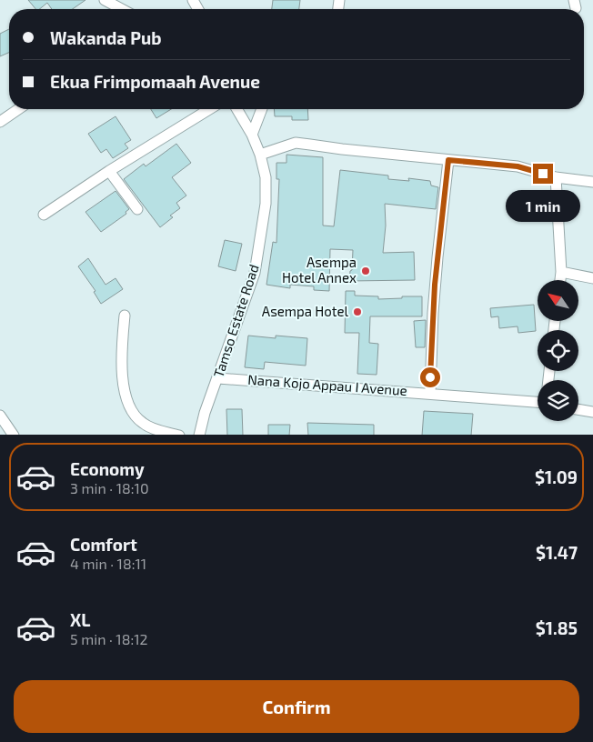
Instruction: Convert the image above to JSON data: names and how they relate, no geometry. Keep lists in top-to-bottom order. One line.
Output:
{"streets":{"street":["Tamso Estate Road","Nana Kojo Appau I Avenue"]},"crossings":[["Tamso Estate Road","Nana Kojo Appau I Avenue"]],"places":["Asempa Hotel Annex","Asempa Hotel"],"north":"top left","page":{"banner":["Wakanda Pub","Ekua Frimpomaah Avenue"],"bubble":"1 min","list":[{"name":"Economy","note":"3 min · 18:10","value":"$1.09"},{"name":"Comfort","note":"4 min · 18:11","value":"$1.47"},{"name":"XL","note":"5 min · 18:12","value":"$1.85"}],"buttons":"Confirm"}}
